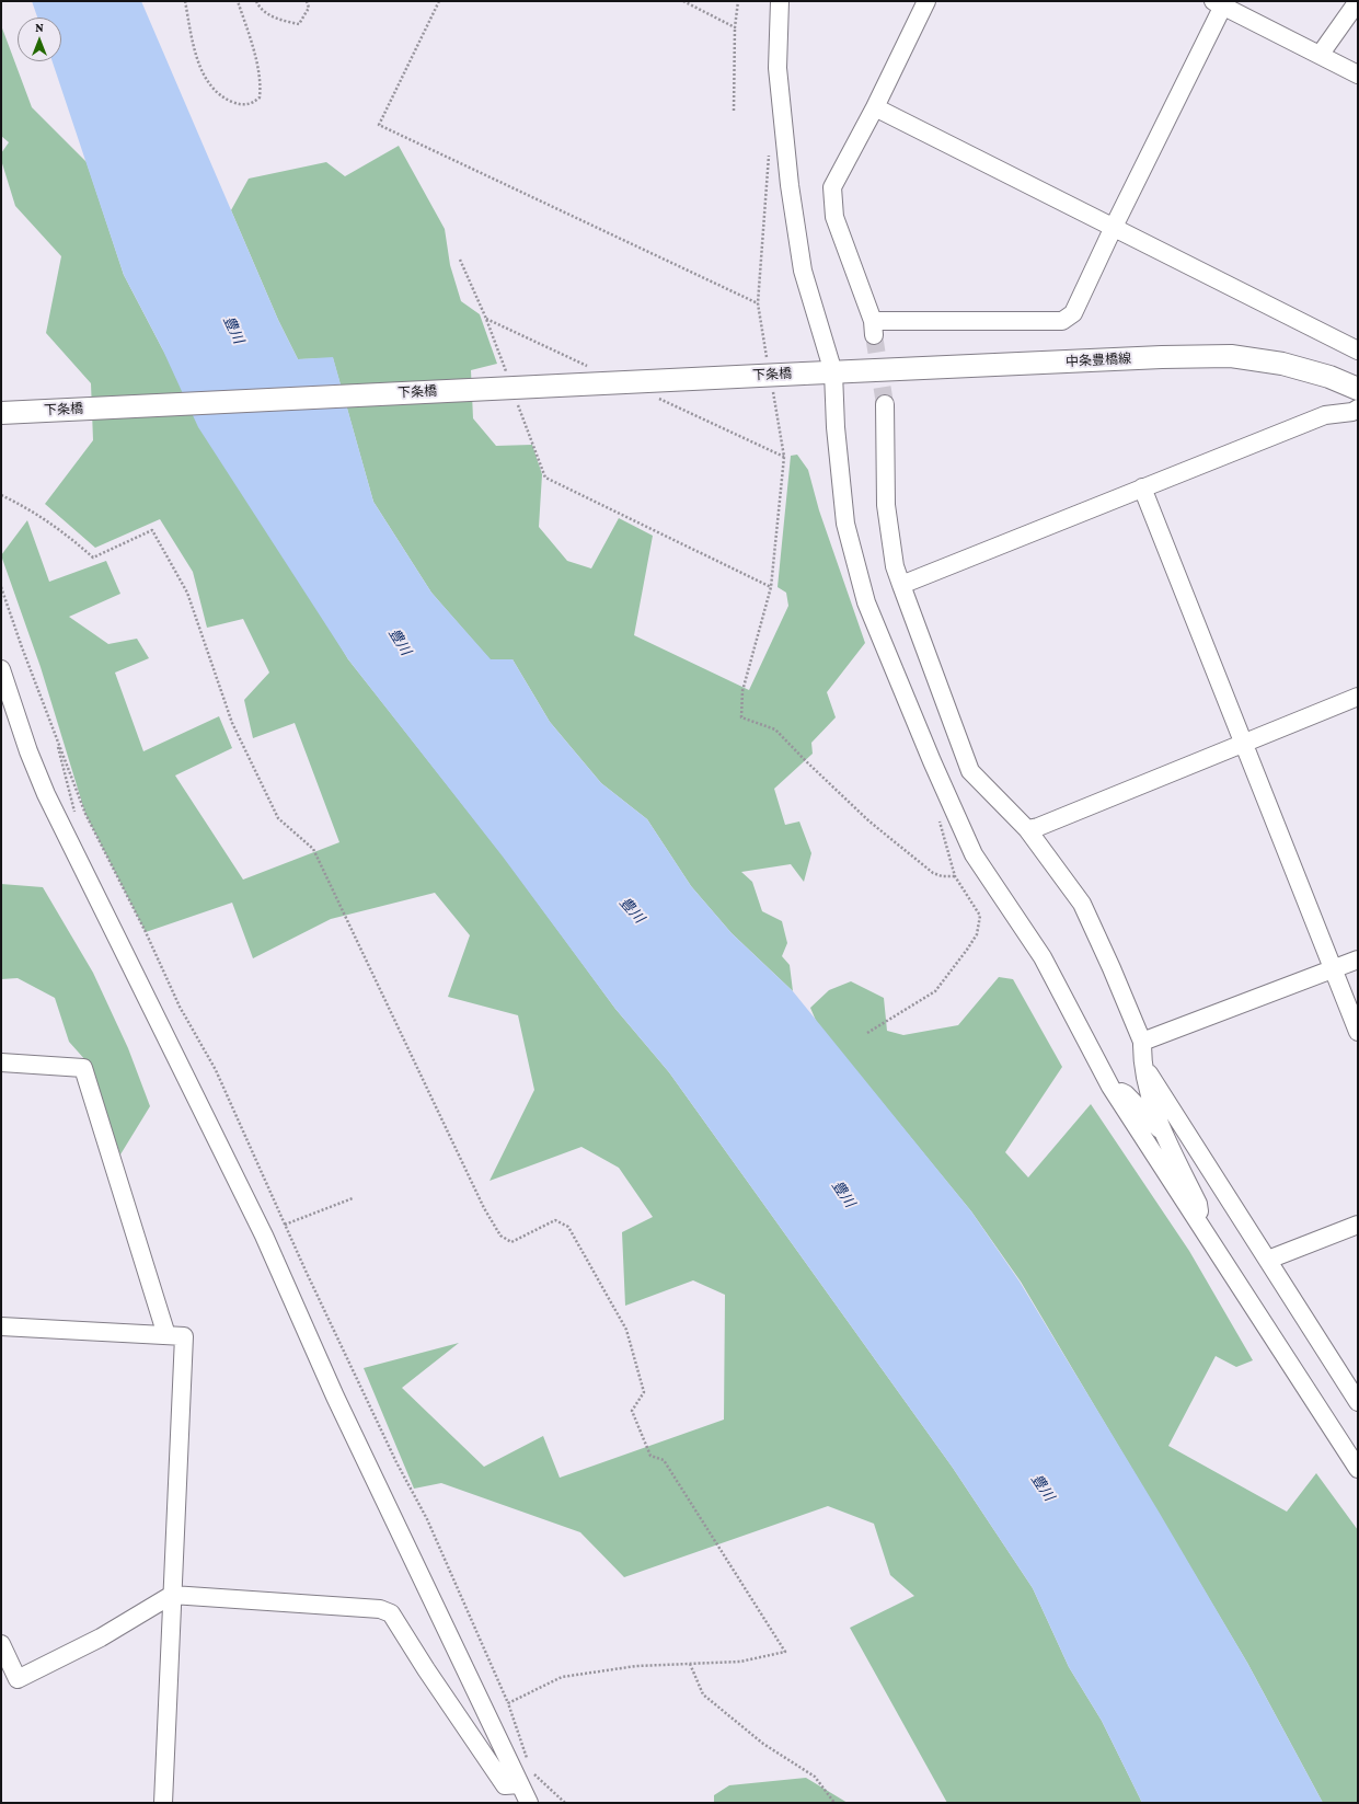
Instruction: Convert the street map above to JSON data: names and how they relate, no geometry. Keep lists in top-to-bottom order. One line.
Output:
{"streets":{"main road":["中条豊橋線","下条橋"]},"crossings":[["中条豊橋線","下条橋"]],"water":["豊川"],"north":"top"}
